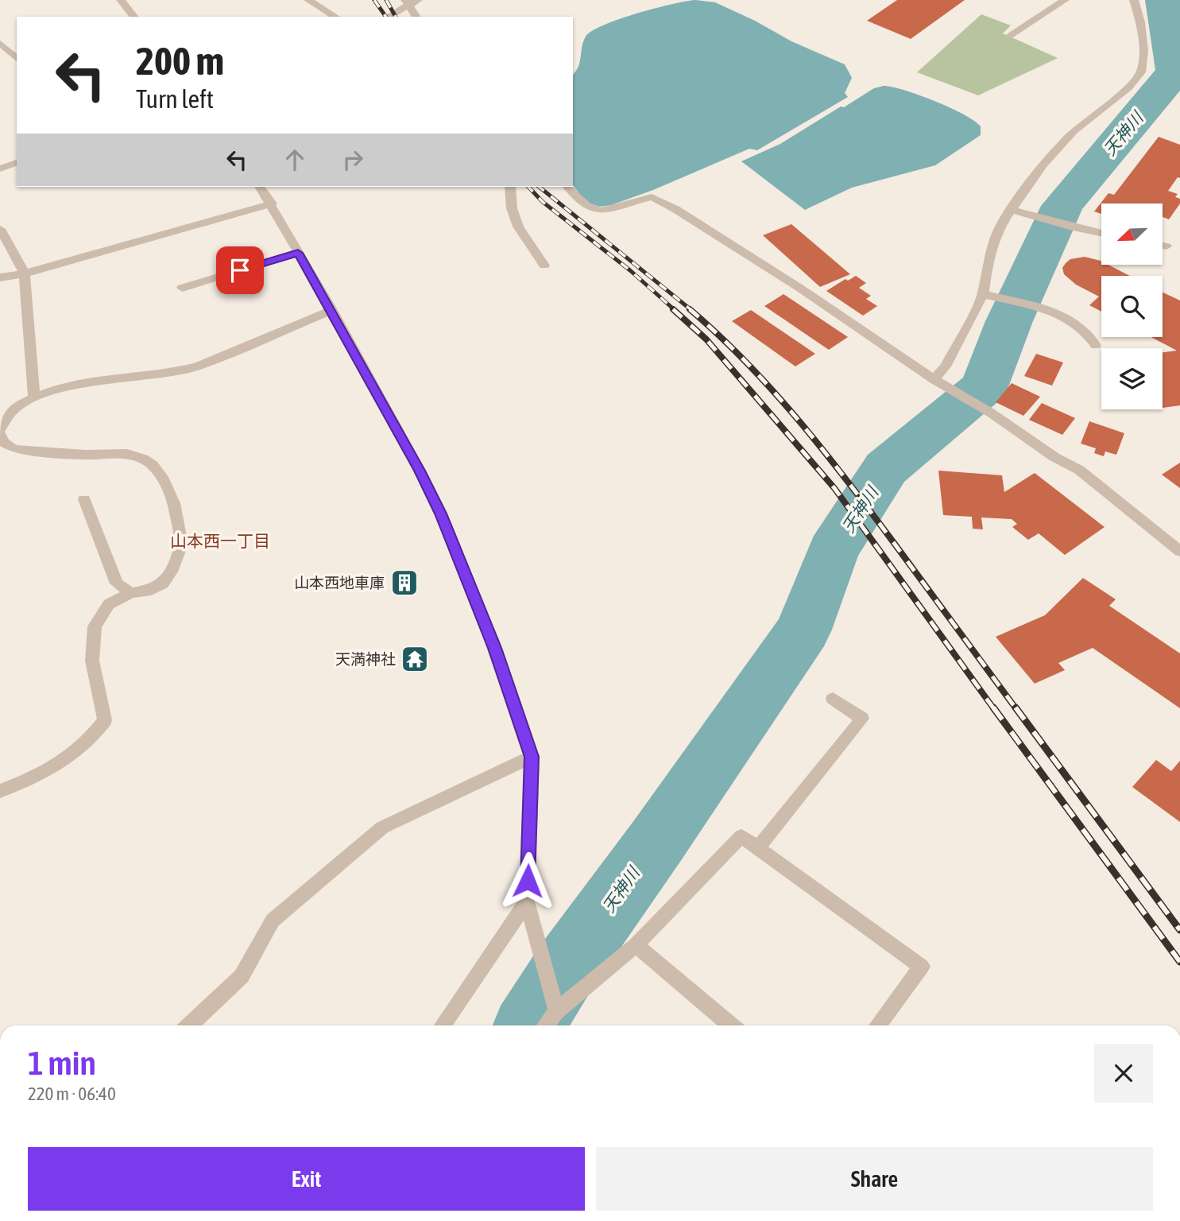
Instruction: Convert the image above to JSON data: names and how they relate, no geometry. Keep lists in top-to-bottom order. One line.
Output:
{"districts":["山本西一丁目"],"water":["天神川"],"places":{"building":["山本西地車庫"],"temple":["天満神社"]},"north":"bottom left","page":{"turn":["200 m","Turn left"],"heading":["1 min","220 m · 06:40"],"buttons":["Exit","Share"]}}
